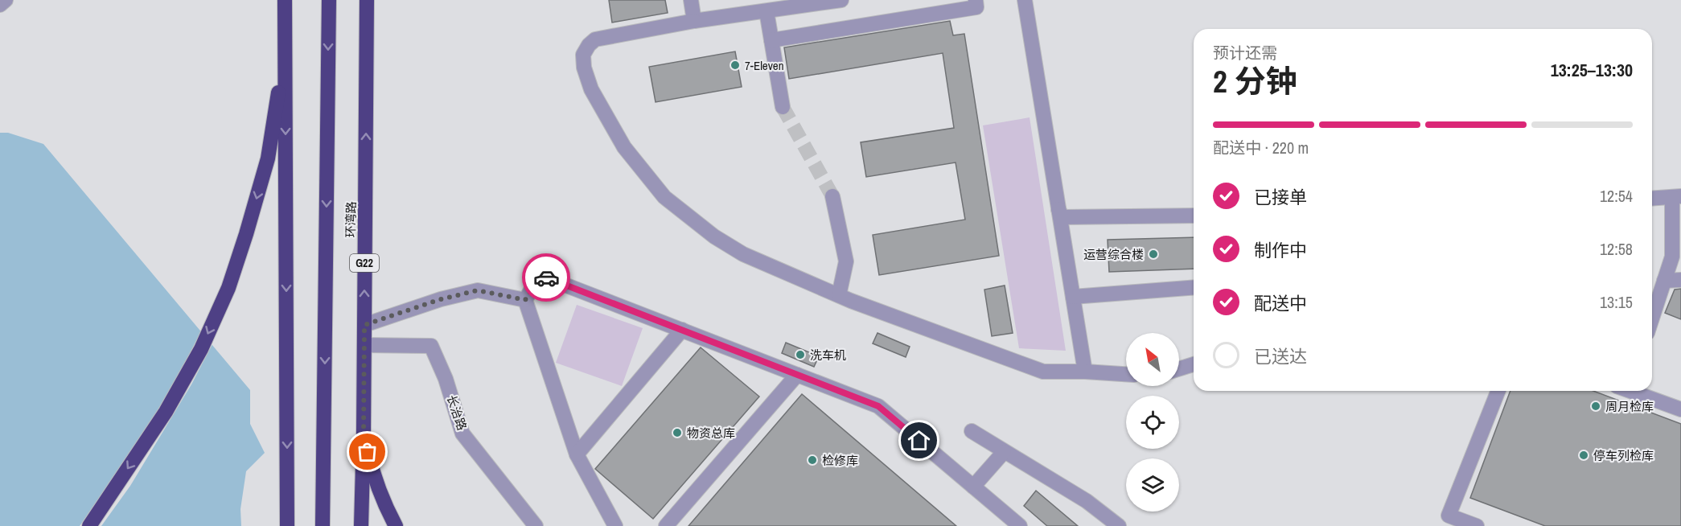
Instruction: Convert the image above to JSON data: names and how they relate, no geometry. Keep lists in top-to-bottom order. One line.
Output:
{"streets":{"highway":["环湾路","G22"],"street":["长治路"]},"crossings":[["环湾路","长治路"]],"places":["7-Eleven","运营综合楼","洗车机","周月检库","物资总库","停车列检库","检修库"],"north":"top left","page":{"heading":["2 分钟","预计还需","13:25–13:30"],"bar":"配送中 · 220 m","list":[["已接单","12:54"],["制作中","12:58"],["配送中","13:15"],"已送达"]}}
